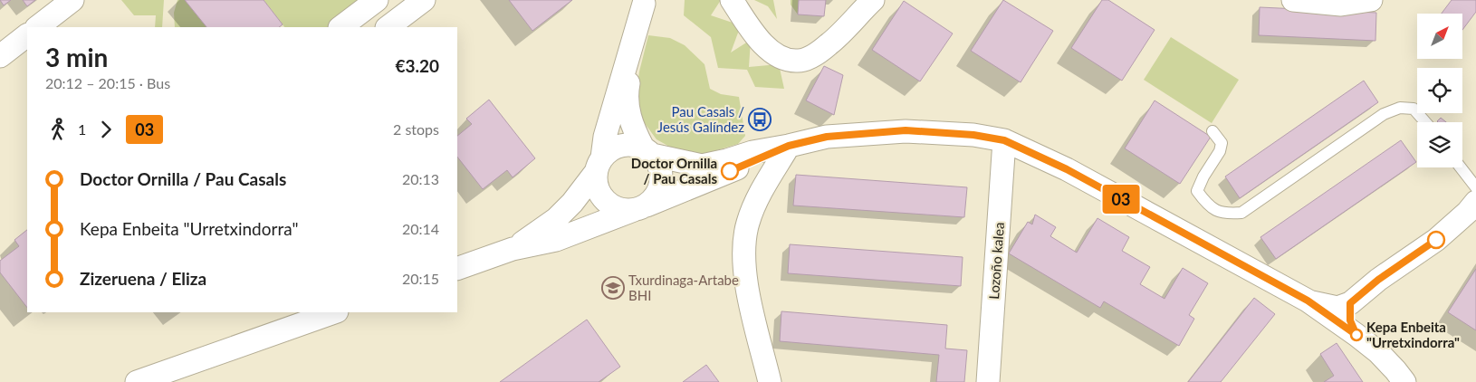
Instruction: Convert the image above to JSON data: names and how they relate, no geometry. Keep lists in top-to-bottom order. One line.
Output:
{"streets":{"street":["Lozoño kalea"]},"places":{"bus stop":["Pau Casals / Jesús Galíndez"],"other":["Doctor Ornilla / Pau Casals","Kepa Enbeita \"Urretxindorra\""],"school or university":["Txurdinaga-Artabe BHI"]},"lines":["bus line 03"],"north":"top right","page":{"on_map":"03","heading":["3 min","20:12 – 20:15 · Bus","€3.20"],"legs":["1","03","2 stops"],"list":[{"name":"Doctor Ornilla / Pau Casals","value":"20:13"},{"name":"Kepa Enbeita \"Urretxindorra\"","value":"20:14"},{"name":"Zizeruena / Eliza","value":"20:15"}]}}
